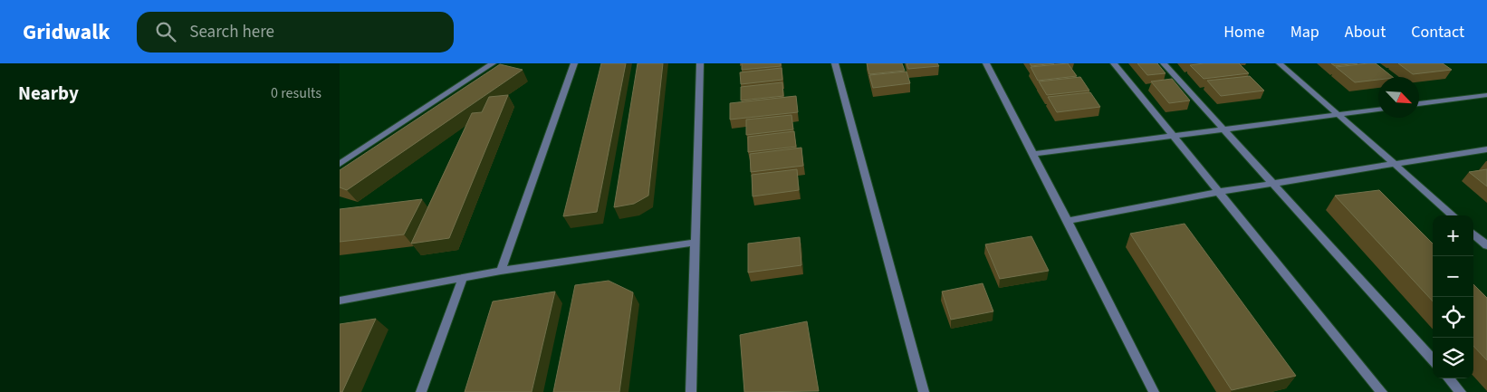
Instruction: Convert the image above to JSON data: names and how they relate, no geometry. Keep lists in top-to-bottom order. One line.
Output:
{"north":"bottom right","page":{"header":"Gridwalk","search":"Search here","nav":["Home","Map","About","Contact"],"heading":["Nearby","0 results"],"map_buttons":["+","−"]}}
